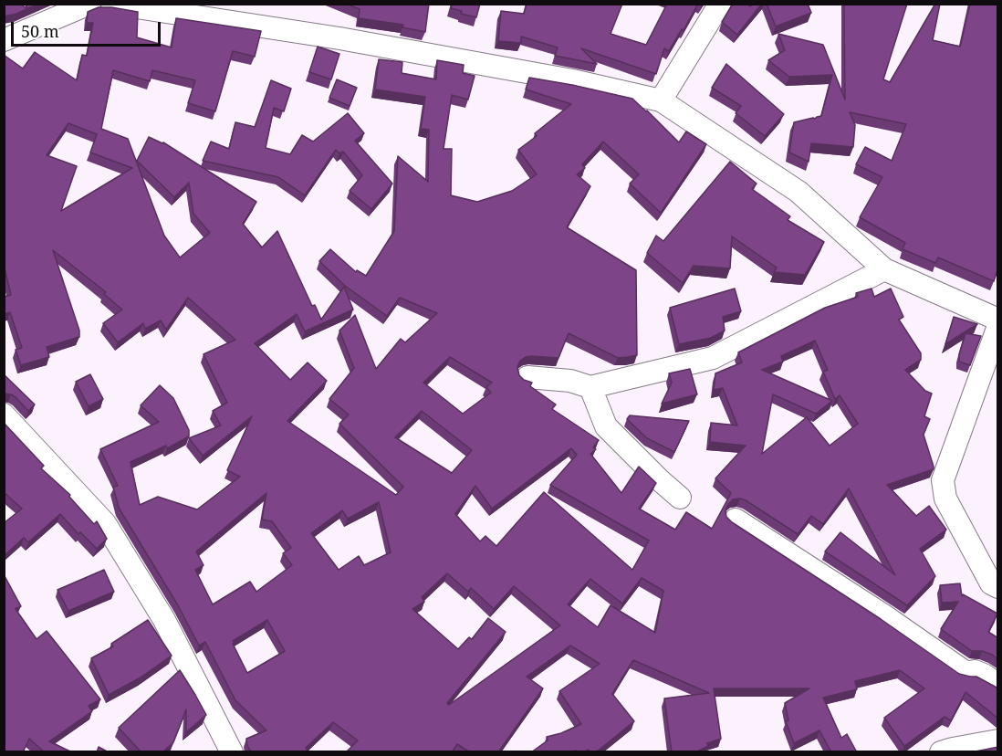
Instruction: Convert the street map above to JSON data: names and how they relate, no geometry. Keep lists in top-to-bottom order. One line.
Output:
{"scale_bar":"50 m"}
